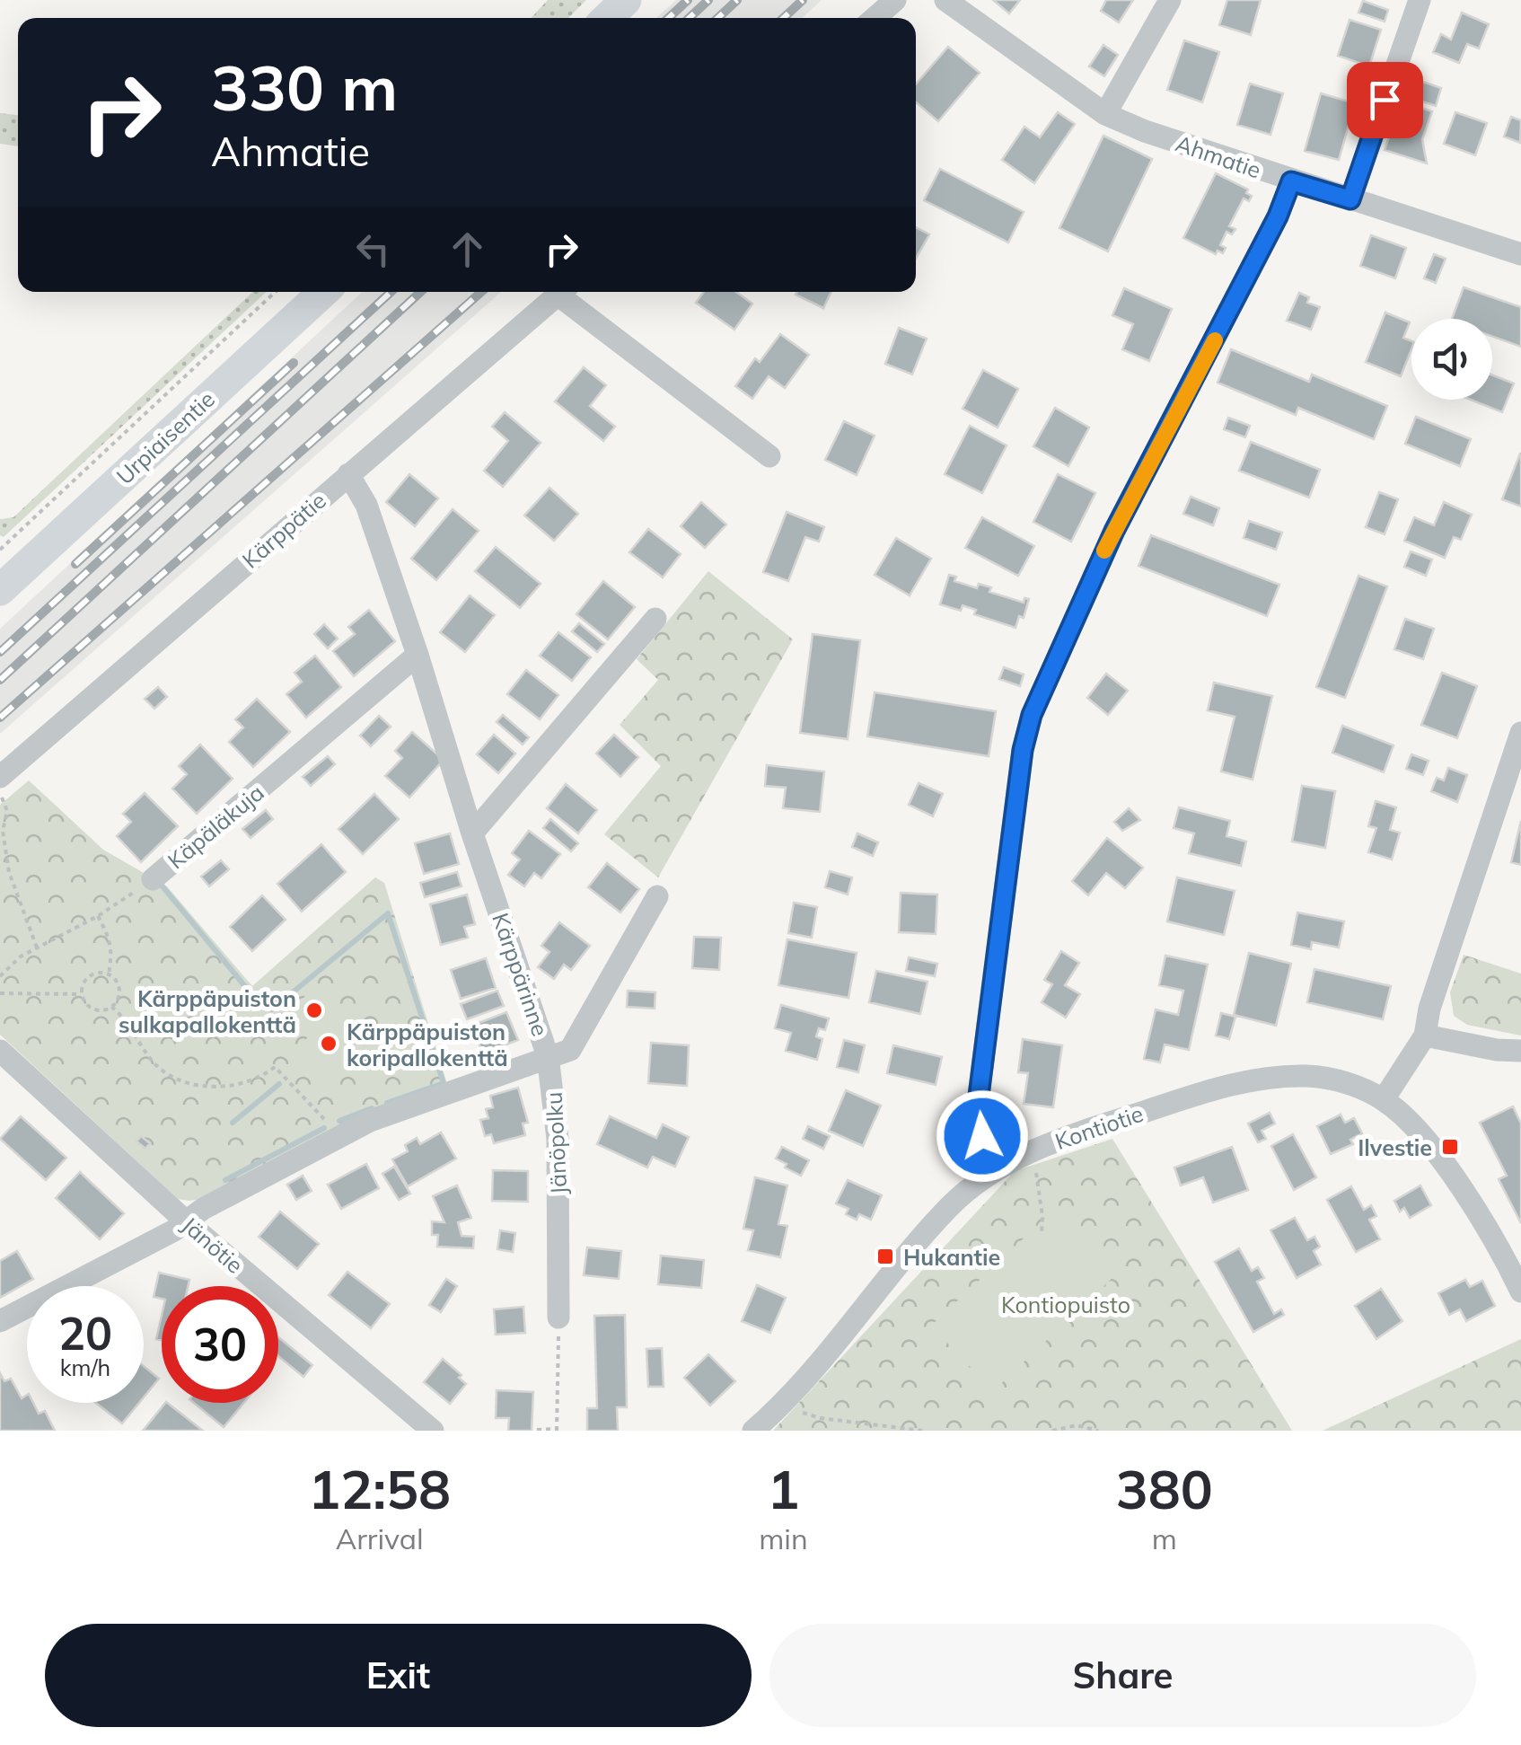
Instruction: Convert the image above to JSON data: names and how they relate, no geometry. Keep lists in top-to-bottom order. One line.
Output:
{"streets":{"main road":["Urpiaisentie"],"street":["Ahmatie","Kärppätie","Käpäläkuja","Kärppärinne","Kontiotie","Jänöpolku","Jänötie"]},"crossings":[["Kärppätie","Kärppärinne"],["Käpäläkuja","Kärppärinne"],["Kärppärinne","Jänöpolku"],["Kärppärinne","Jänötie"]],"parks":["Kontiopuisto"],"places":{"other":["Kärppäpuiston sulkapallokenttä","Kärppäpuiston koripallokenttä"],"transit":["Ilvestie","Hukantie"]},"page":{"turn":["330 m","Ahmatie"],"speed":"20 km/h","limit":"30","eta":["12:58","Arrival","1","min","380","m"],"buttons":["Exit","Share"]}}
